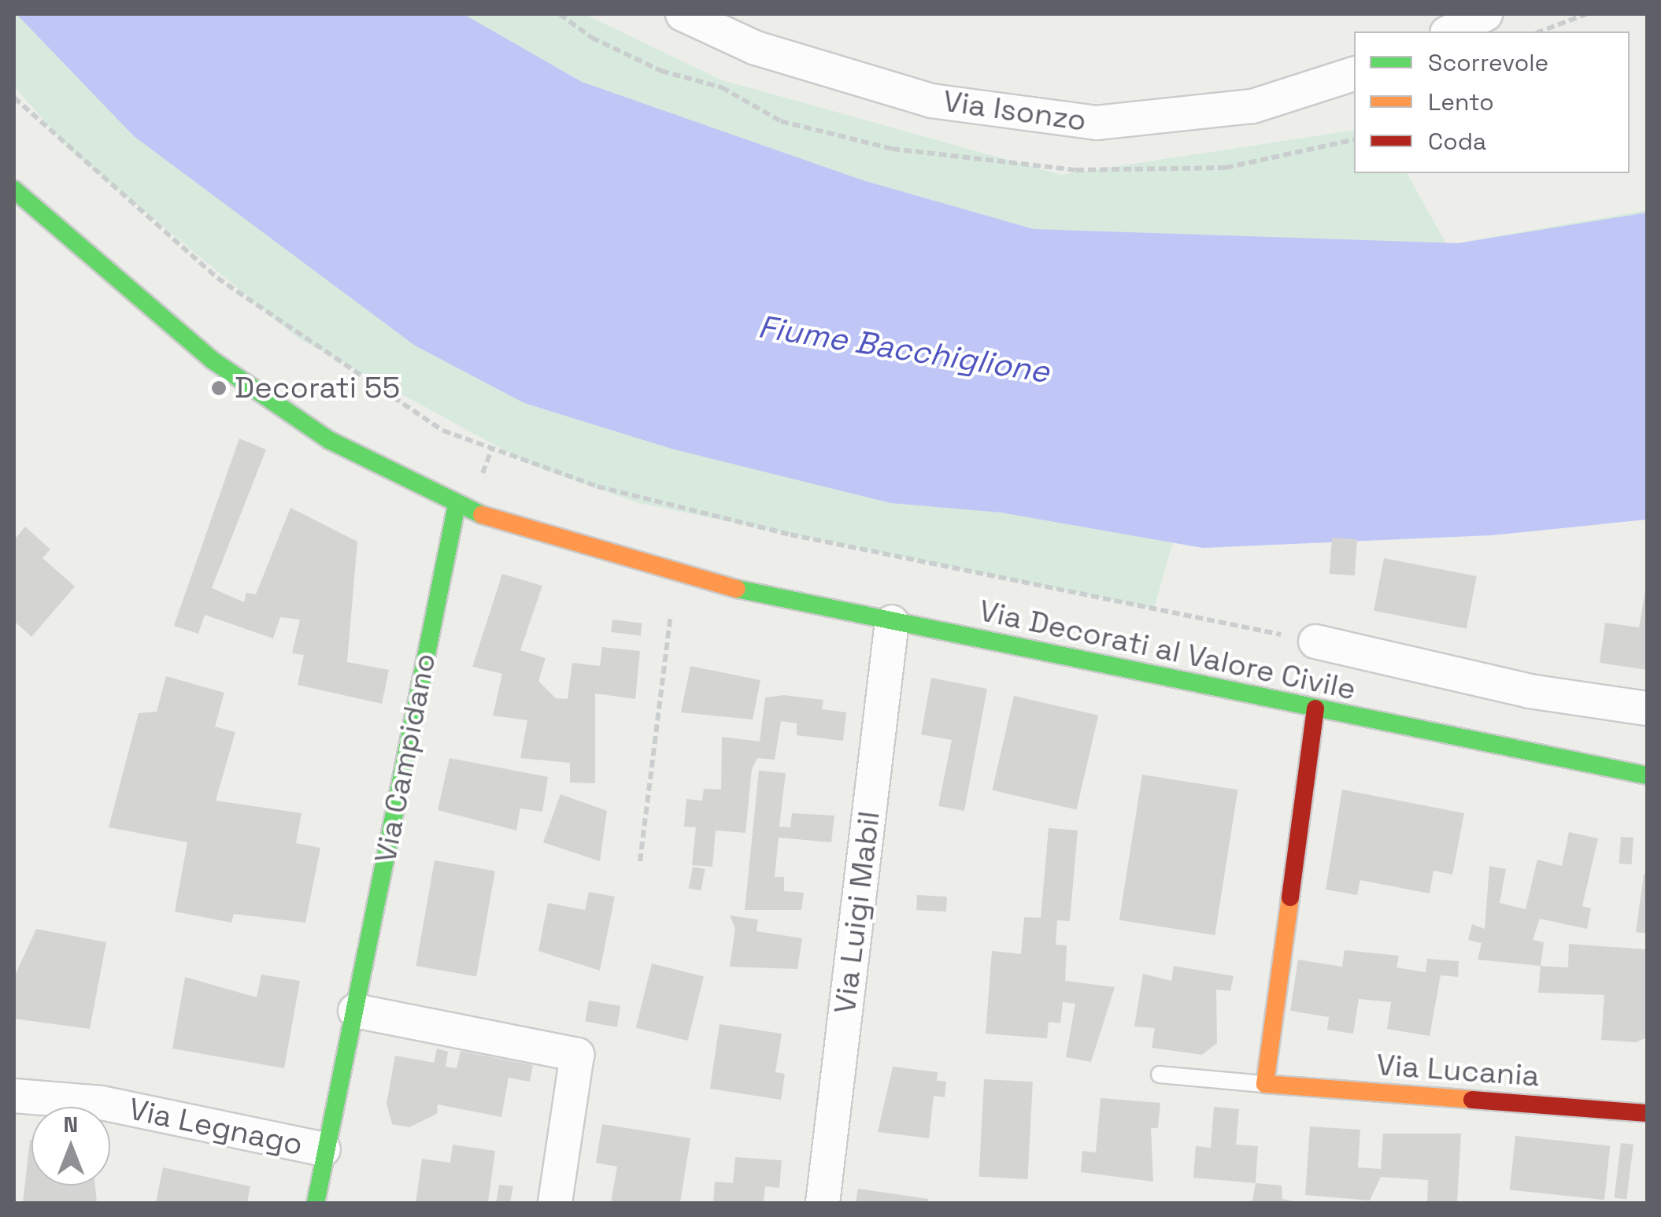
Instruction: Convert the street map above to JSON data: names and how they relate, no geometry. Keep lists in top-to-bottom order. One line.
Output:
{"streets":{"street":["Via Isonzo","Via Decorati al Valore Civile","Via Campidano","Via Luigi Mabil","Via Lucania","Via Legnago"]},"crossings":[["Via Decorati al Valore Civile","Via Campidano"],["Via Decorati al Valore Civile","Via Luigi Mabil"],["Via Campidano","Via Legnago"]],"water":["Fiume Bacchiglione"],"places":["Decorati 55"],"legend":["Scorrevole","Lento","Coda"],"north":"top"}
